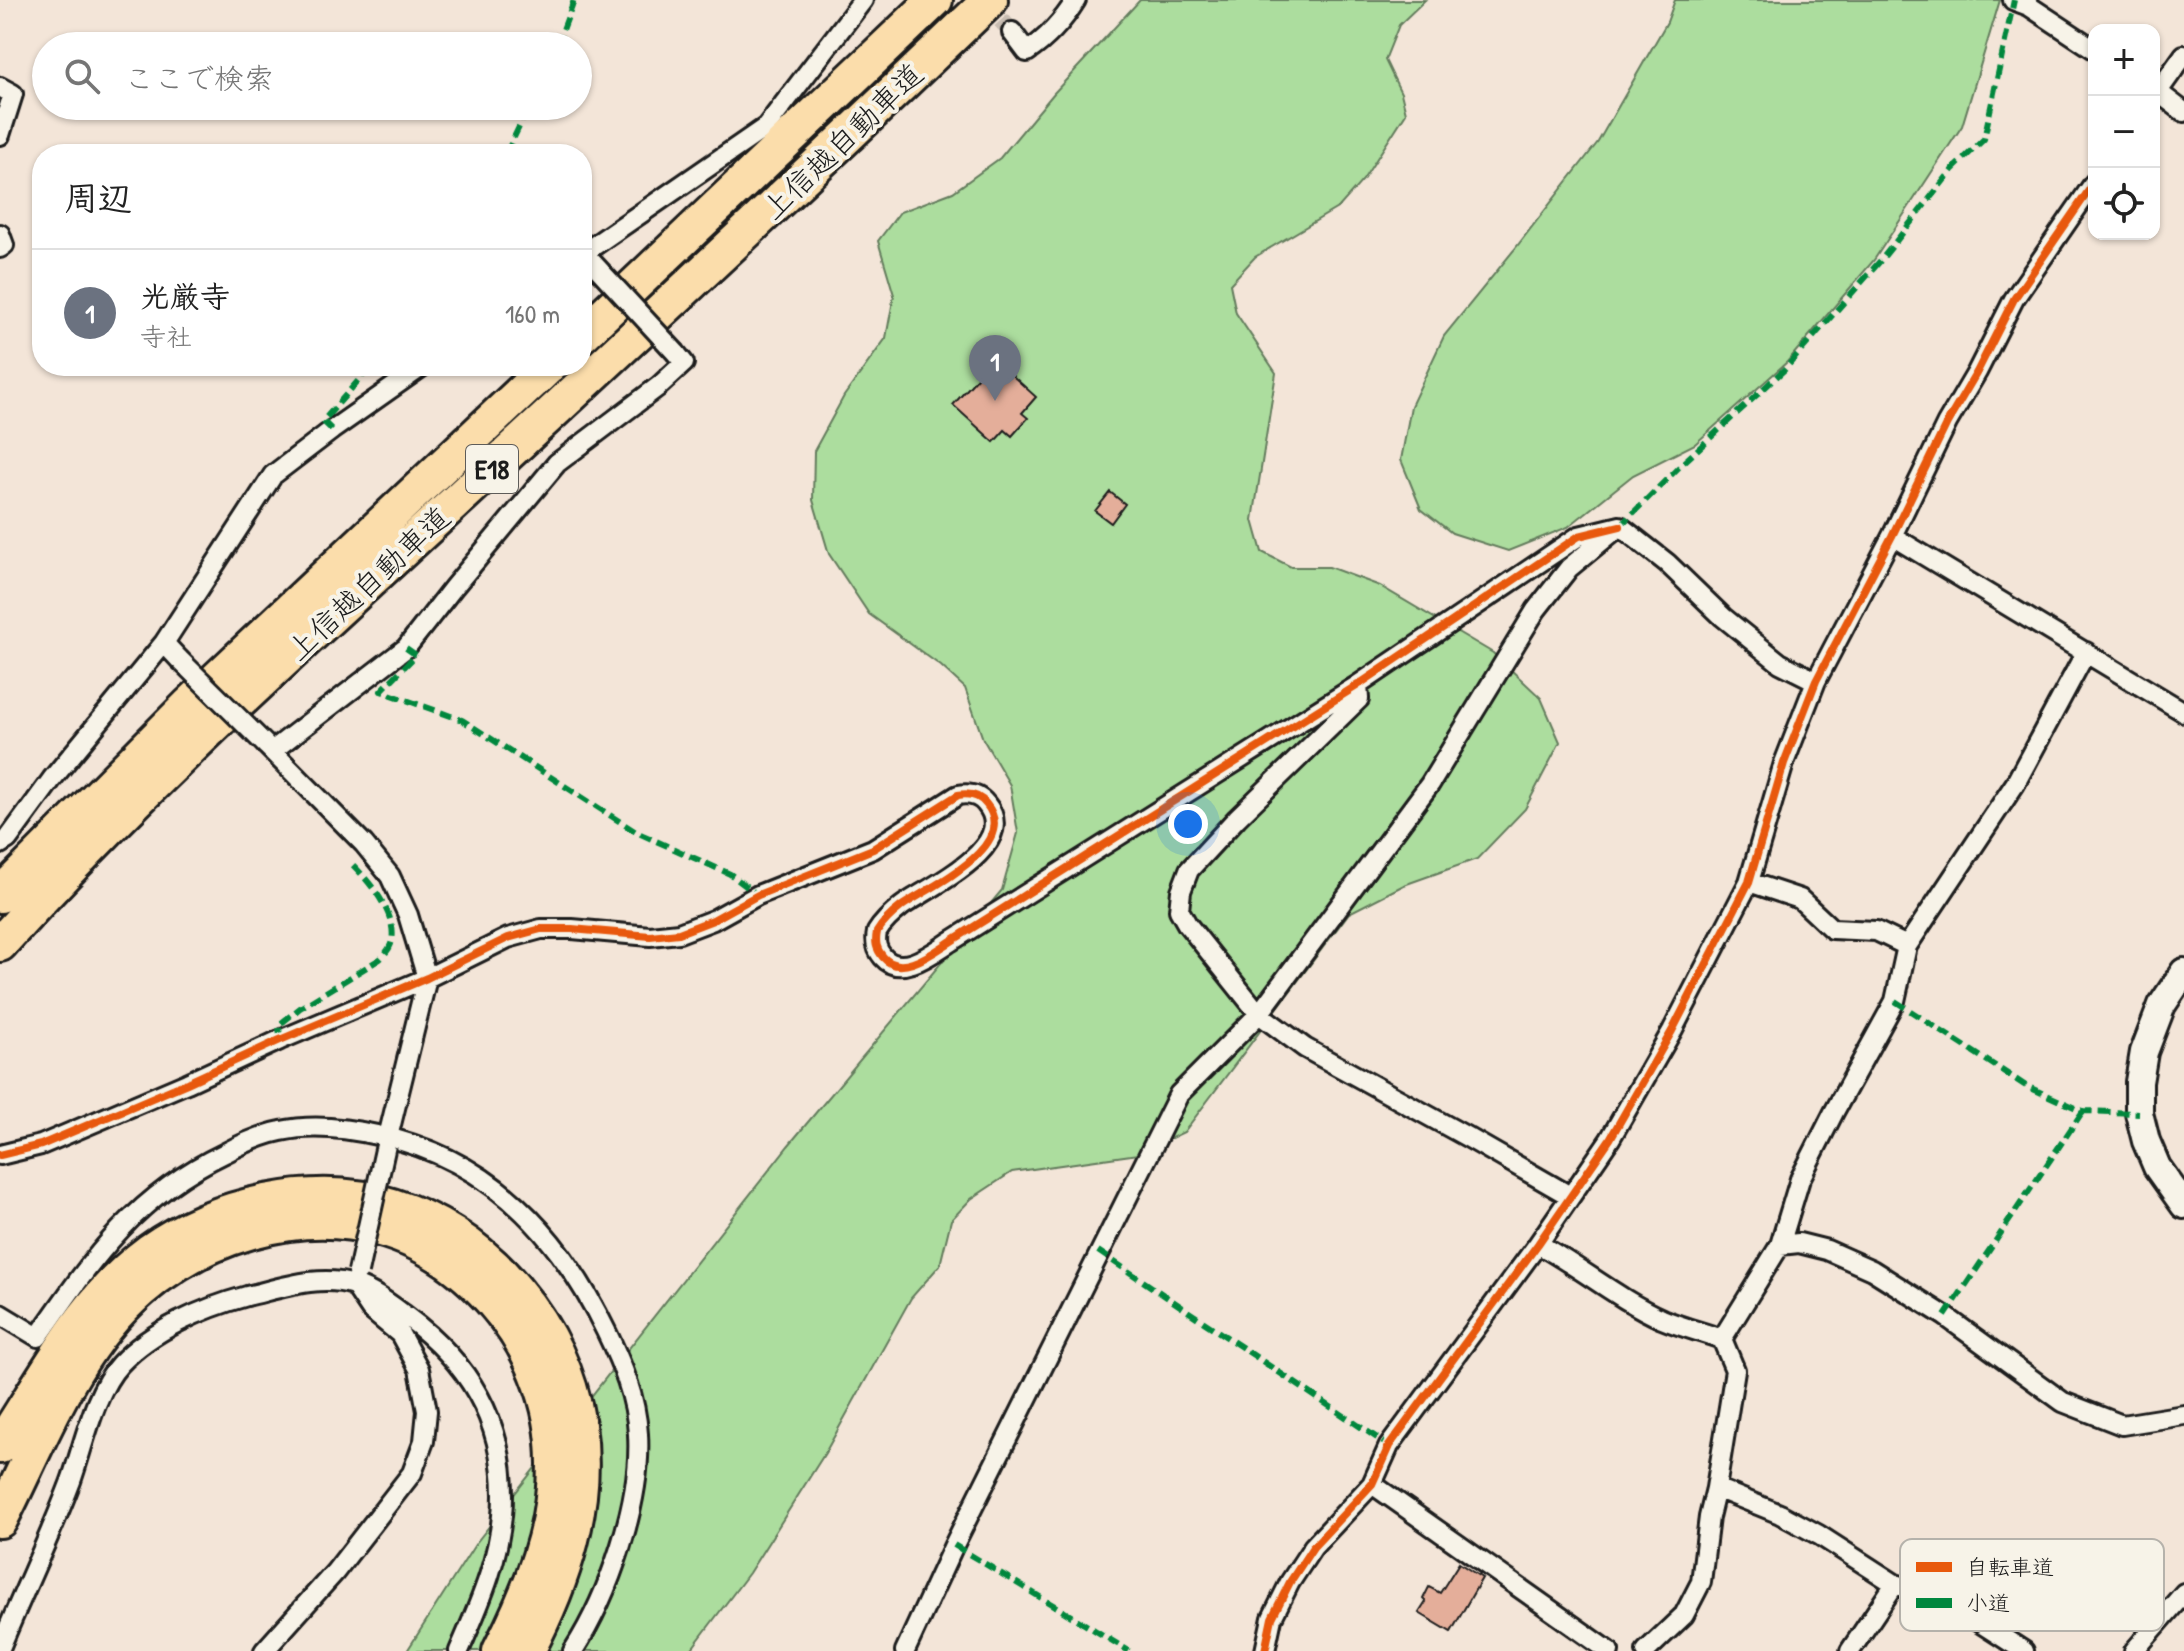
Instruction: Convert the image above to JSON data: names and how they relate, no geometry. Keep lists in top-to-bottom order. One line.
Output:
{"streets":{"highway":["上信越自動車道","E18"]},"legend":["自転車道","小道"],"page":{"map_buttons":["+","−"],"search":"ここで検索","heading":"周辺","list":[{"mark":"1","name":"光厳寺","note":"寺社","value":"160 m"}],"pins":"1"}}
